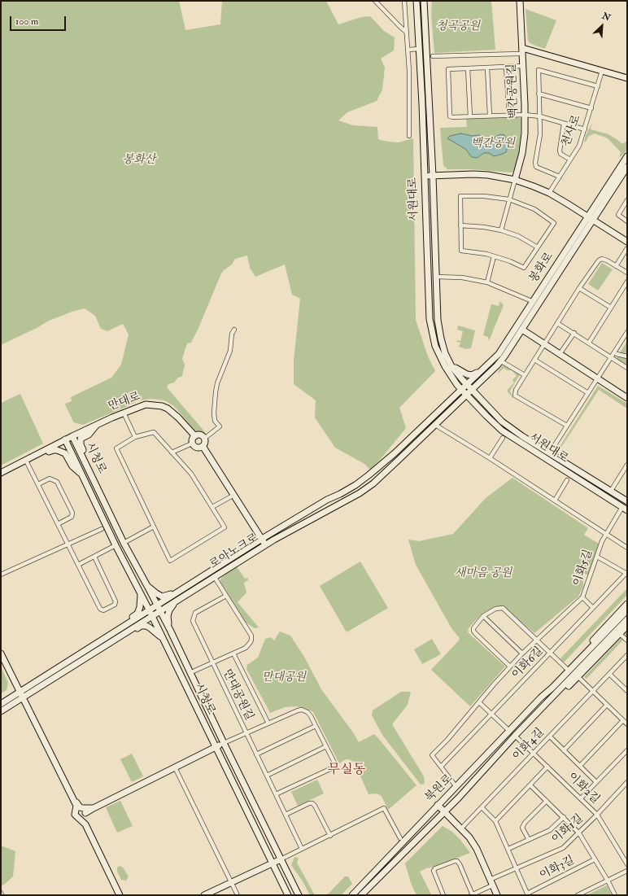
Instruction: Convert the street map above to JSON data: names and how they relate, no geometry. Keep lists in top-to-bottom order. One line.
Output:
{"streets":{"street":["백간공원길","천사로","서원대로","봉화로","만대로","시청로","로아노크로","이화5길","이화6길","만대공원길","이화4길","북원로","이화2길","이화1길","이화3길"]},"crossings":[["서원대로","봉화로"],["서원대로","로아노크로"],["서원대로","이화5길"],["봉화로","로아노크로"],["만대로","시청로"],["시청로","로아노크로"],["시청로","만대공원길"],["이화5길","이화6길"],["이화5길","북원로"],["이화4길","이화2길"],["이화4길","이화3길"],["북원로","이화2길"],["이화2길","이화1길"],["이화1길","이화3길"]],"districts":["무실동"],"parks":["청곡공원","백간공원","봉화산","새마음 공원","만대공원"],"scale_bar":"100 m","north":"top right"}
